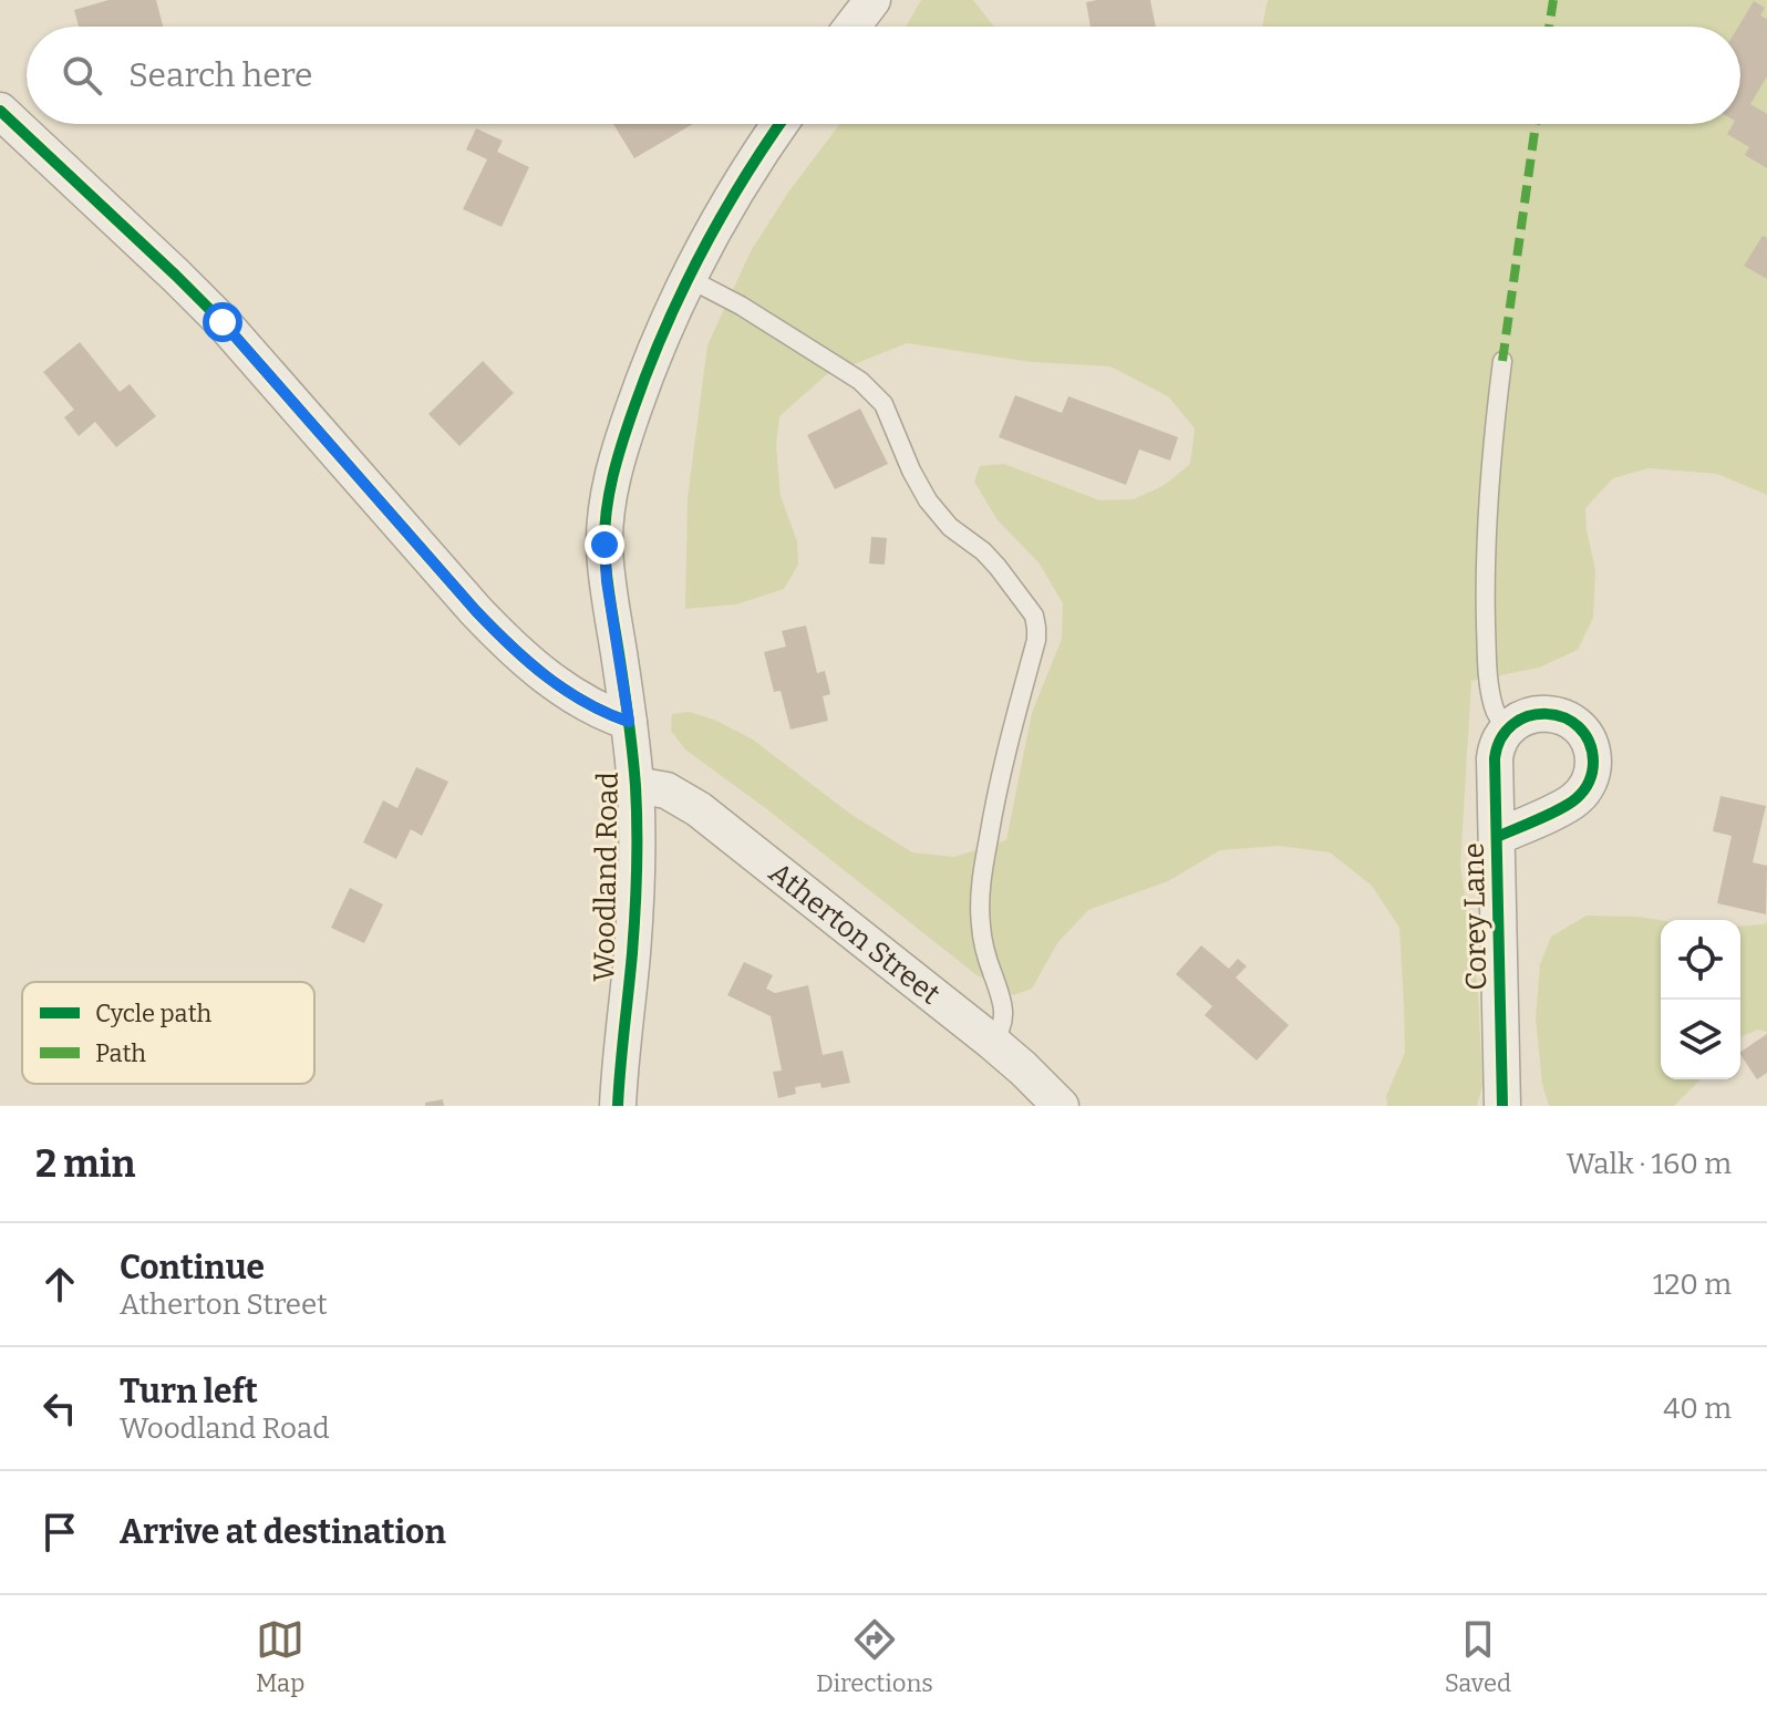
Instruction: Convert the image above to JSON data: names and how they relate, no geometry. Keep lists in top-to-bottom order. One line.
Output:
{"streets":{"street":["Woodland Road","Corey Lane","Atherton Street"]},"crossings":[["Woodland Road","Atherton Street"]],"legend":["Cycle path","Path"],"page":{"search":"Search here","heading":["2 min","Walk · 160 m"],"list":[["Continue","Atherton Street","120 m"],["Turn left","Woodland Road","40 m"],"Arrive at destination"],"nav":["Map","Directions","Saved"]}}
